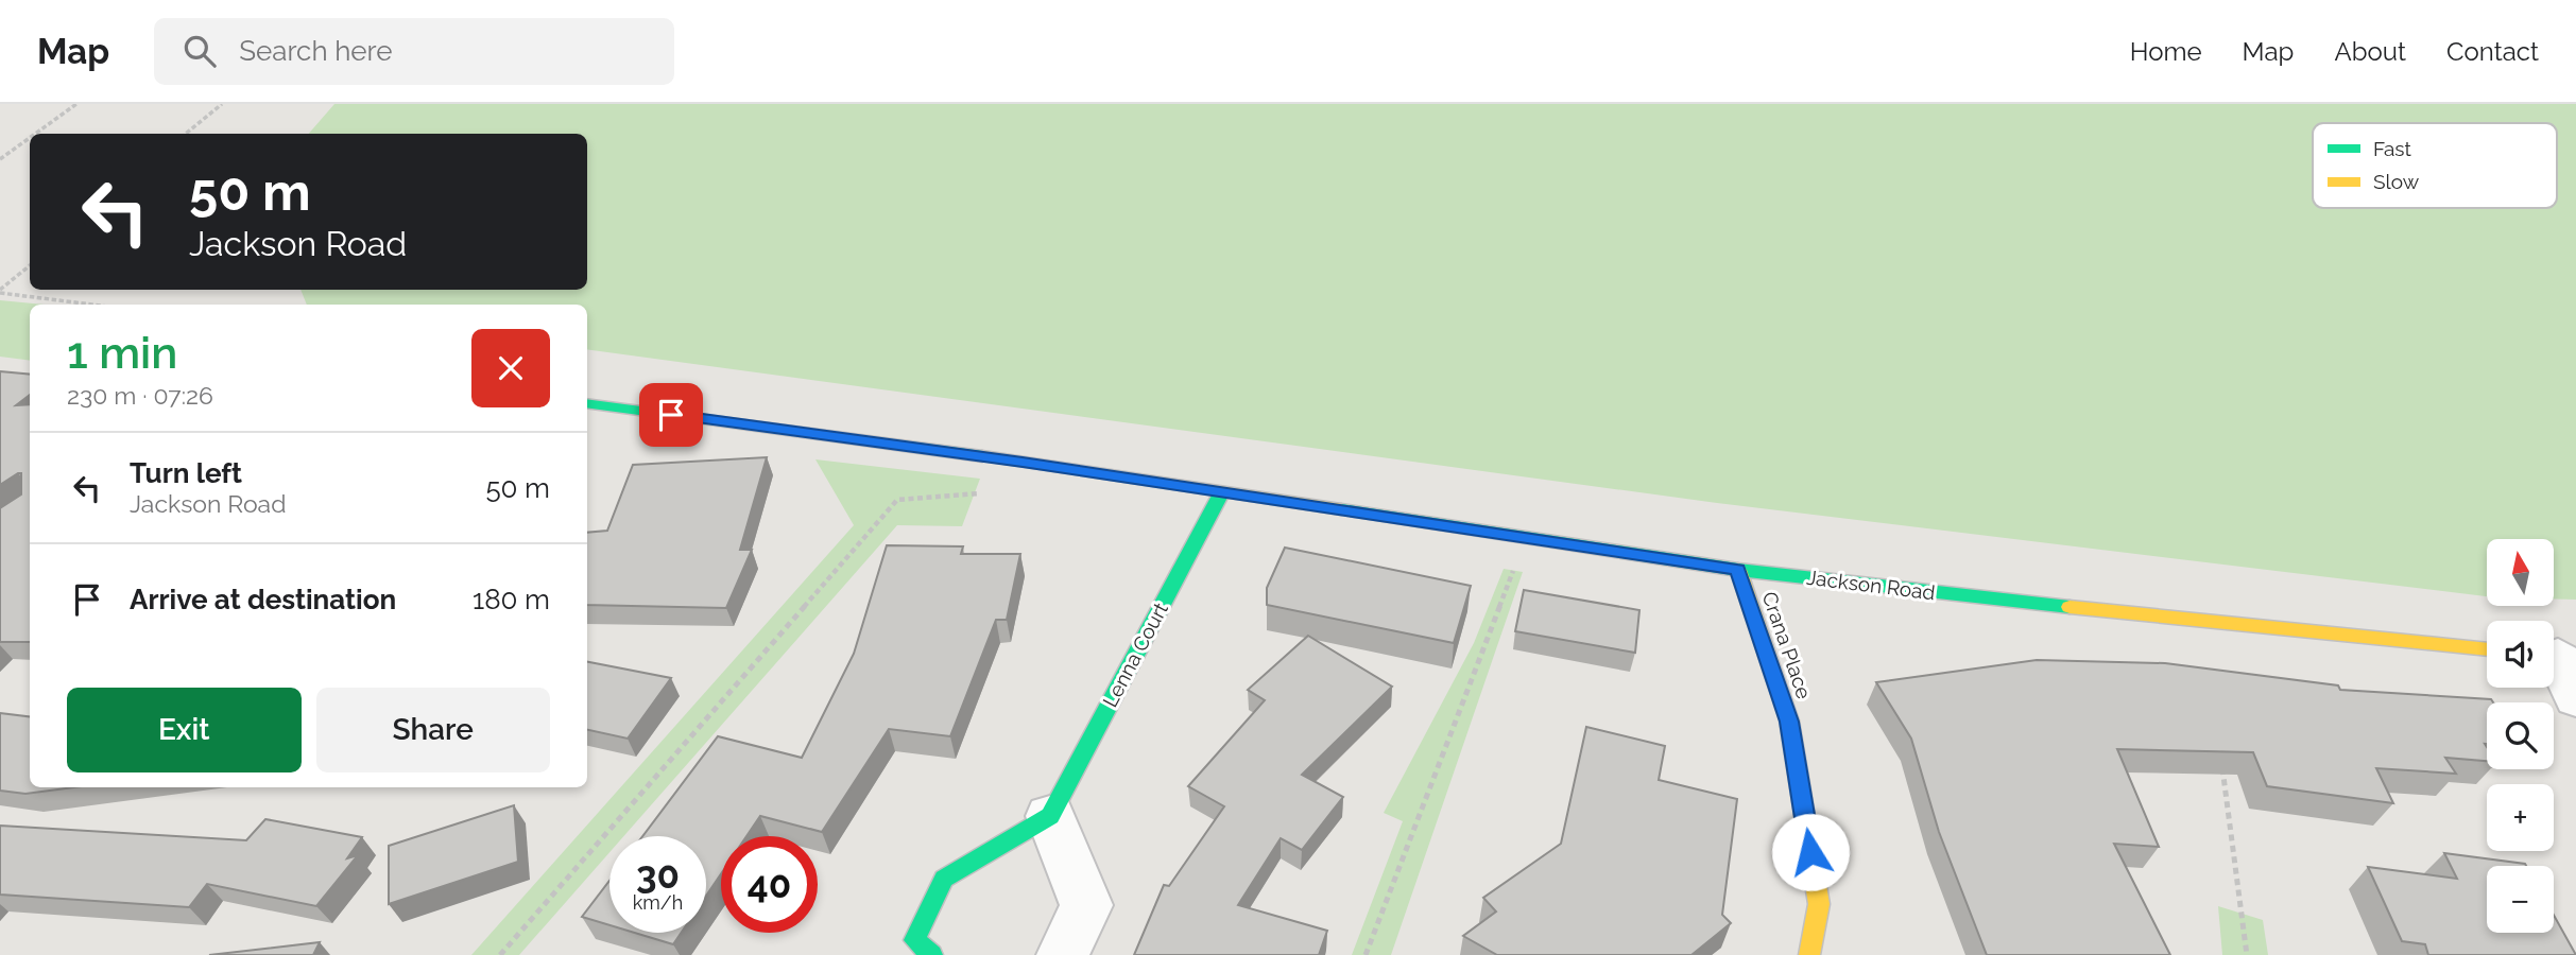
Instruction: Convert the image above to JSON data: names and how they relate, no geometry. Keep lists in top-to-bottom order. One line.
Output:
{"streets":{"street":["Jackson Road","Crana Place","Lenna Court"]},"crossings":[["Jackson Road","Crana Place"],["Jackson Road","Lenna Court"]],"legend":["Fast","Slow"],"north":"top","page":{"header":"Map","search":"Search here","nav":["Home","Map","About","Contact"],"turn":["50 m","Jackson Road"],"heading":["1 min","230 m · 07:26"],"list":[{"name":"Turn left","note":"Jackson Road","value":"50 m"},{"name":"Arrive at destination","value":"180 m"}],"map_buttons":["+","−"],"buttons":["Exit","Share"],"speed":"30 km/h","limit":"40"}}
